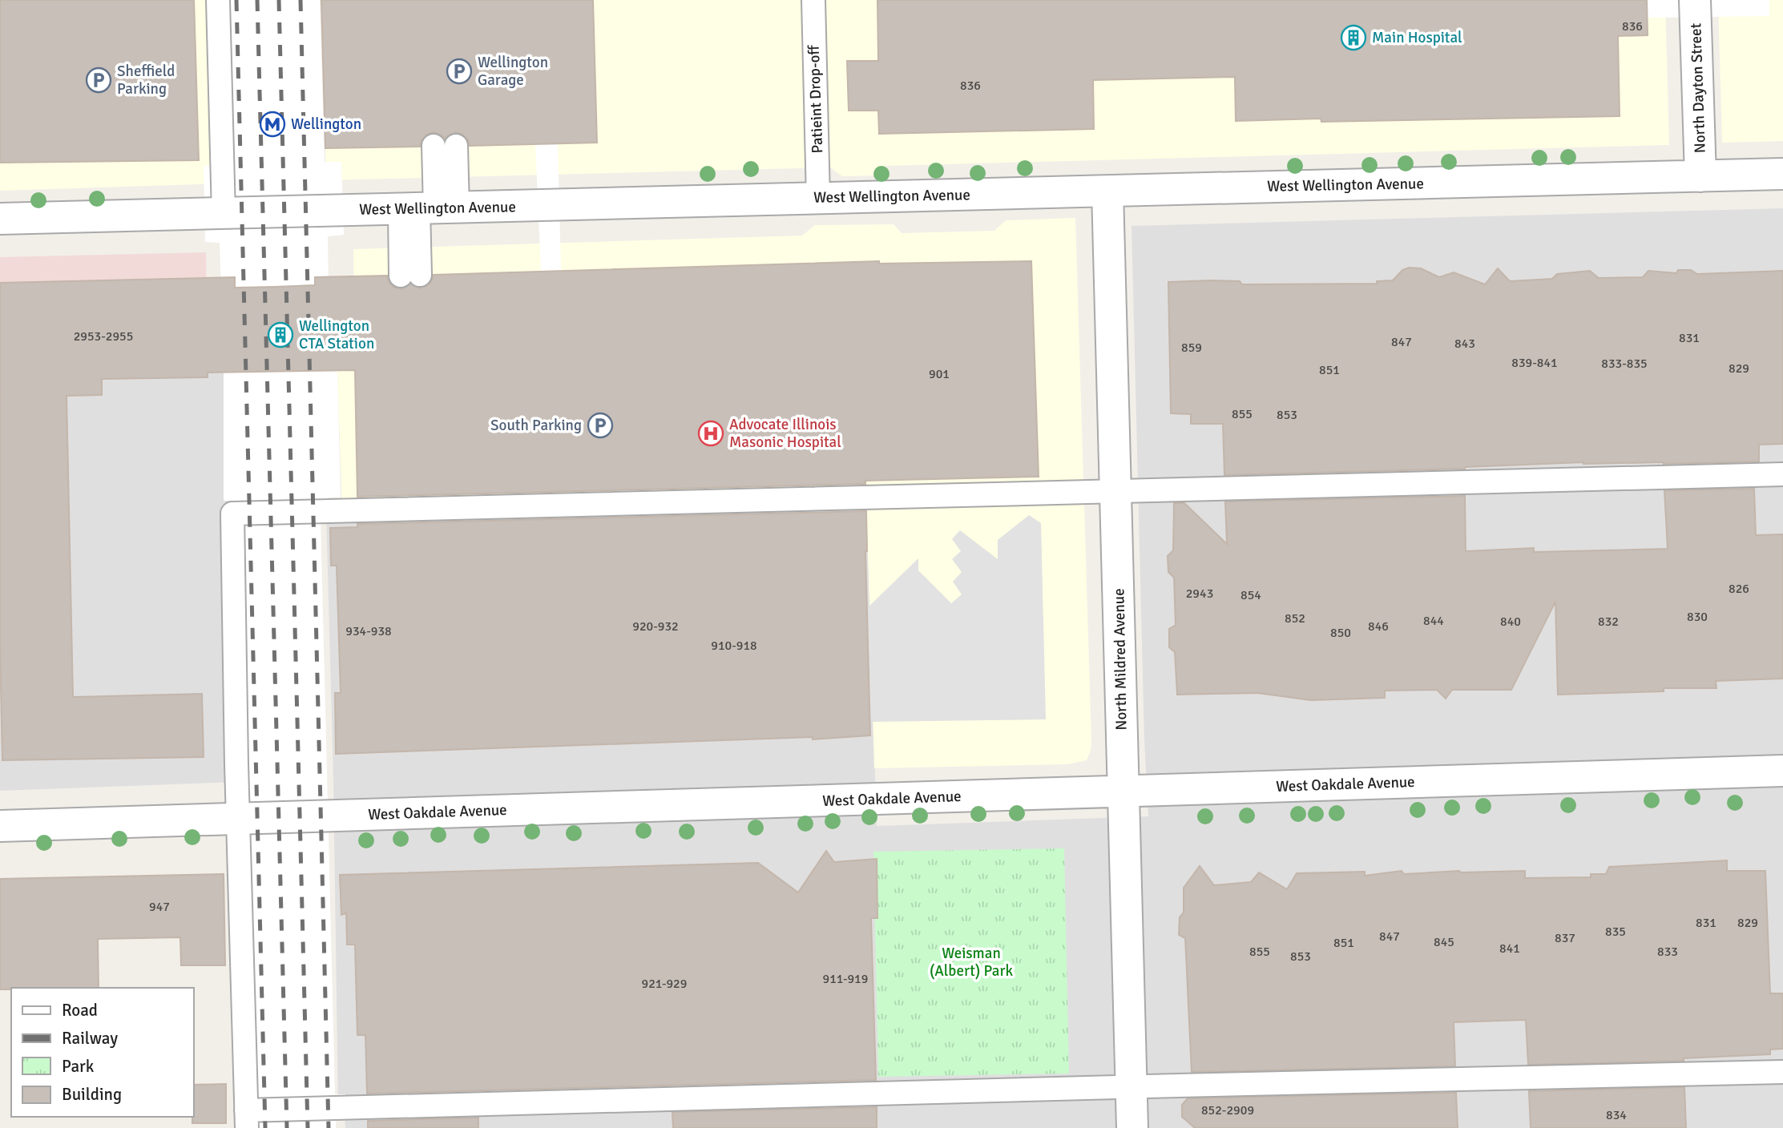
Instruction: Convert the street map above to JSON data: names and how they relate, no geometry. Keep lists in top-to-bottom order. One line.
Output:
{"streets":{"street":["North Dayton Street","West Wellington Avenue","North Mildred Avenue","West Oakdale Avenue"],"lane":["Patieint Drop-off"]},"crossings":[["North Dayton Street","West Wellington Avenue"],["Patieint Drop-off","West Wellington Avenue"],["West Wellington Avenue","North Mildred Avenue"],["North Mildred Avenue","West Oakdale Avenue"]],"parks":["Weisman (Albert) Park"],"places":{"building":["Main Hospital","Wellington CTA Station"],"parking":["Wellington Garage","Sheffield Parking","South Parking"],"metro station":["Wellington"],"hospital":["Advocate Illinois Masonic Hospital"]},"house_numbers":["836","836","2953-2955","831","847","843","859","839-841","833-835","829","851","901","855","853","826","2943","854","830","852","844","840","832","920-932","846","934-938","850","910-918","947","831","829","835","847","837","845","851","841","855","833","853","911-919","921-929","852-2909","834"],"legend":["Road","Railway","Park","Building"]}
